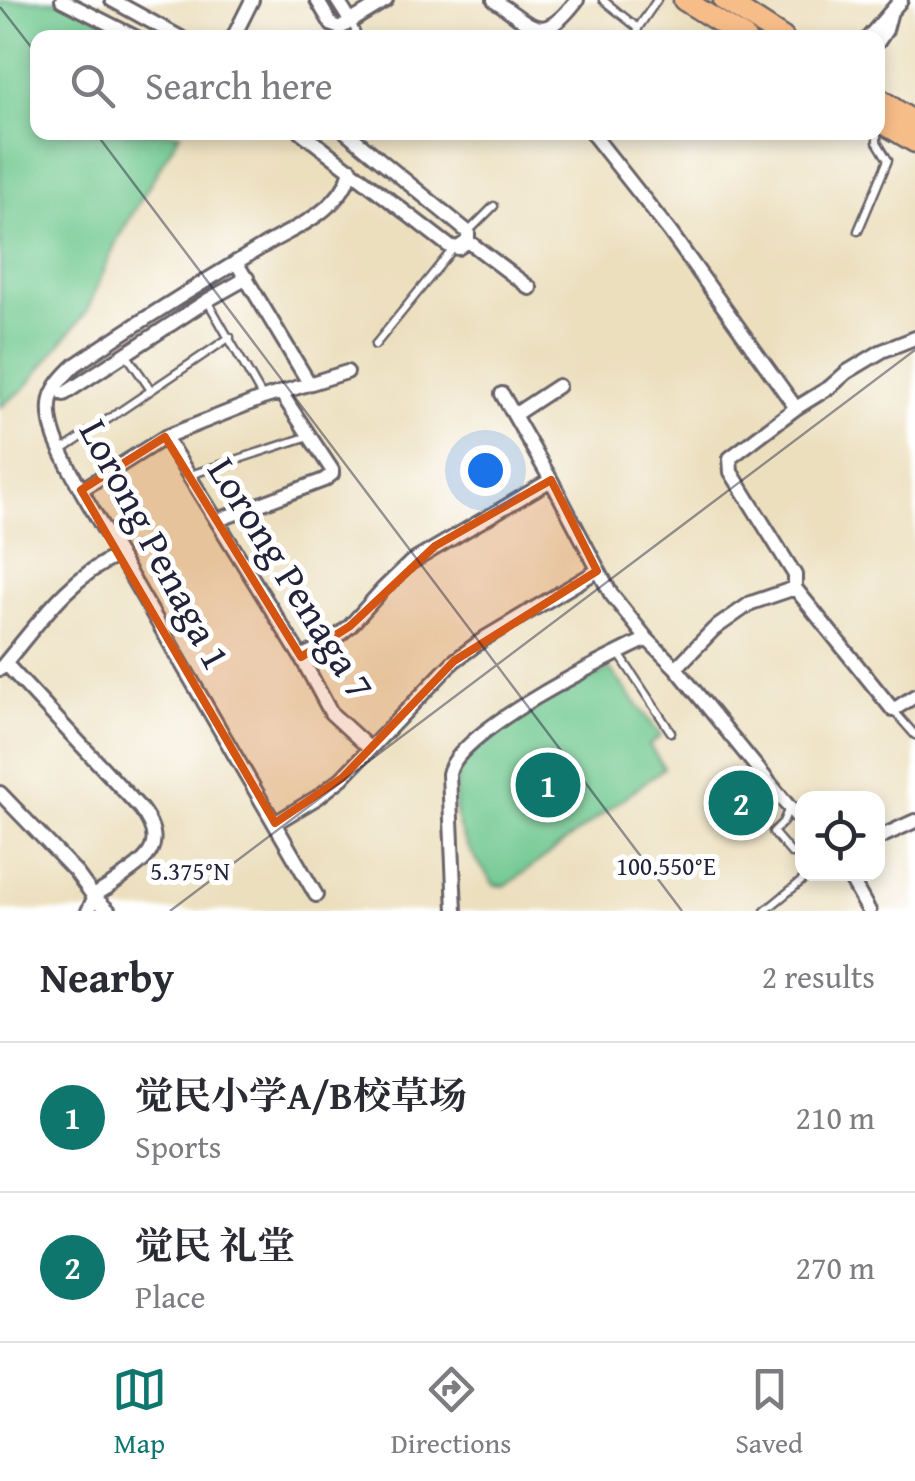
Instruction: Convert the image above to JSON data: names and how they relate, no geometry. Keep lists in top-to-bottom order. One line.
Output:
{"streets":{"street":["Lorong Penaga 1","Lorong Penaga 7"]},"page":{"search":"Search here","pins":["1","2"],"heading":["Nearby","2 results"],"list":[{"mark":"1","name":"觉民小学A/B校草场","note":"Sports","value":"210 m"},{"mark":"2","name":"觉民 礼堂","note":"Place","value":"270 m"}],"nav":["Map","Directions","Saved"]},"coordinates":["100.550°E","5.375°N"]}
